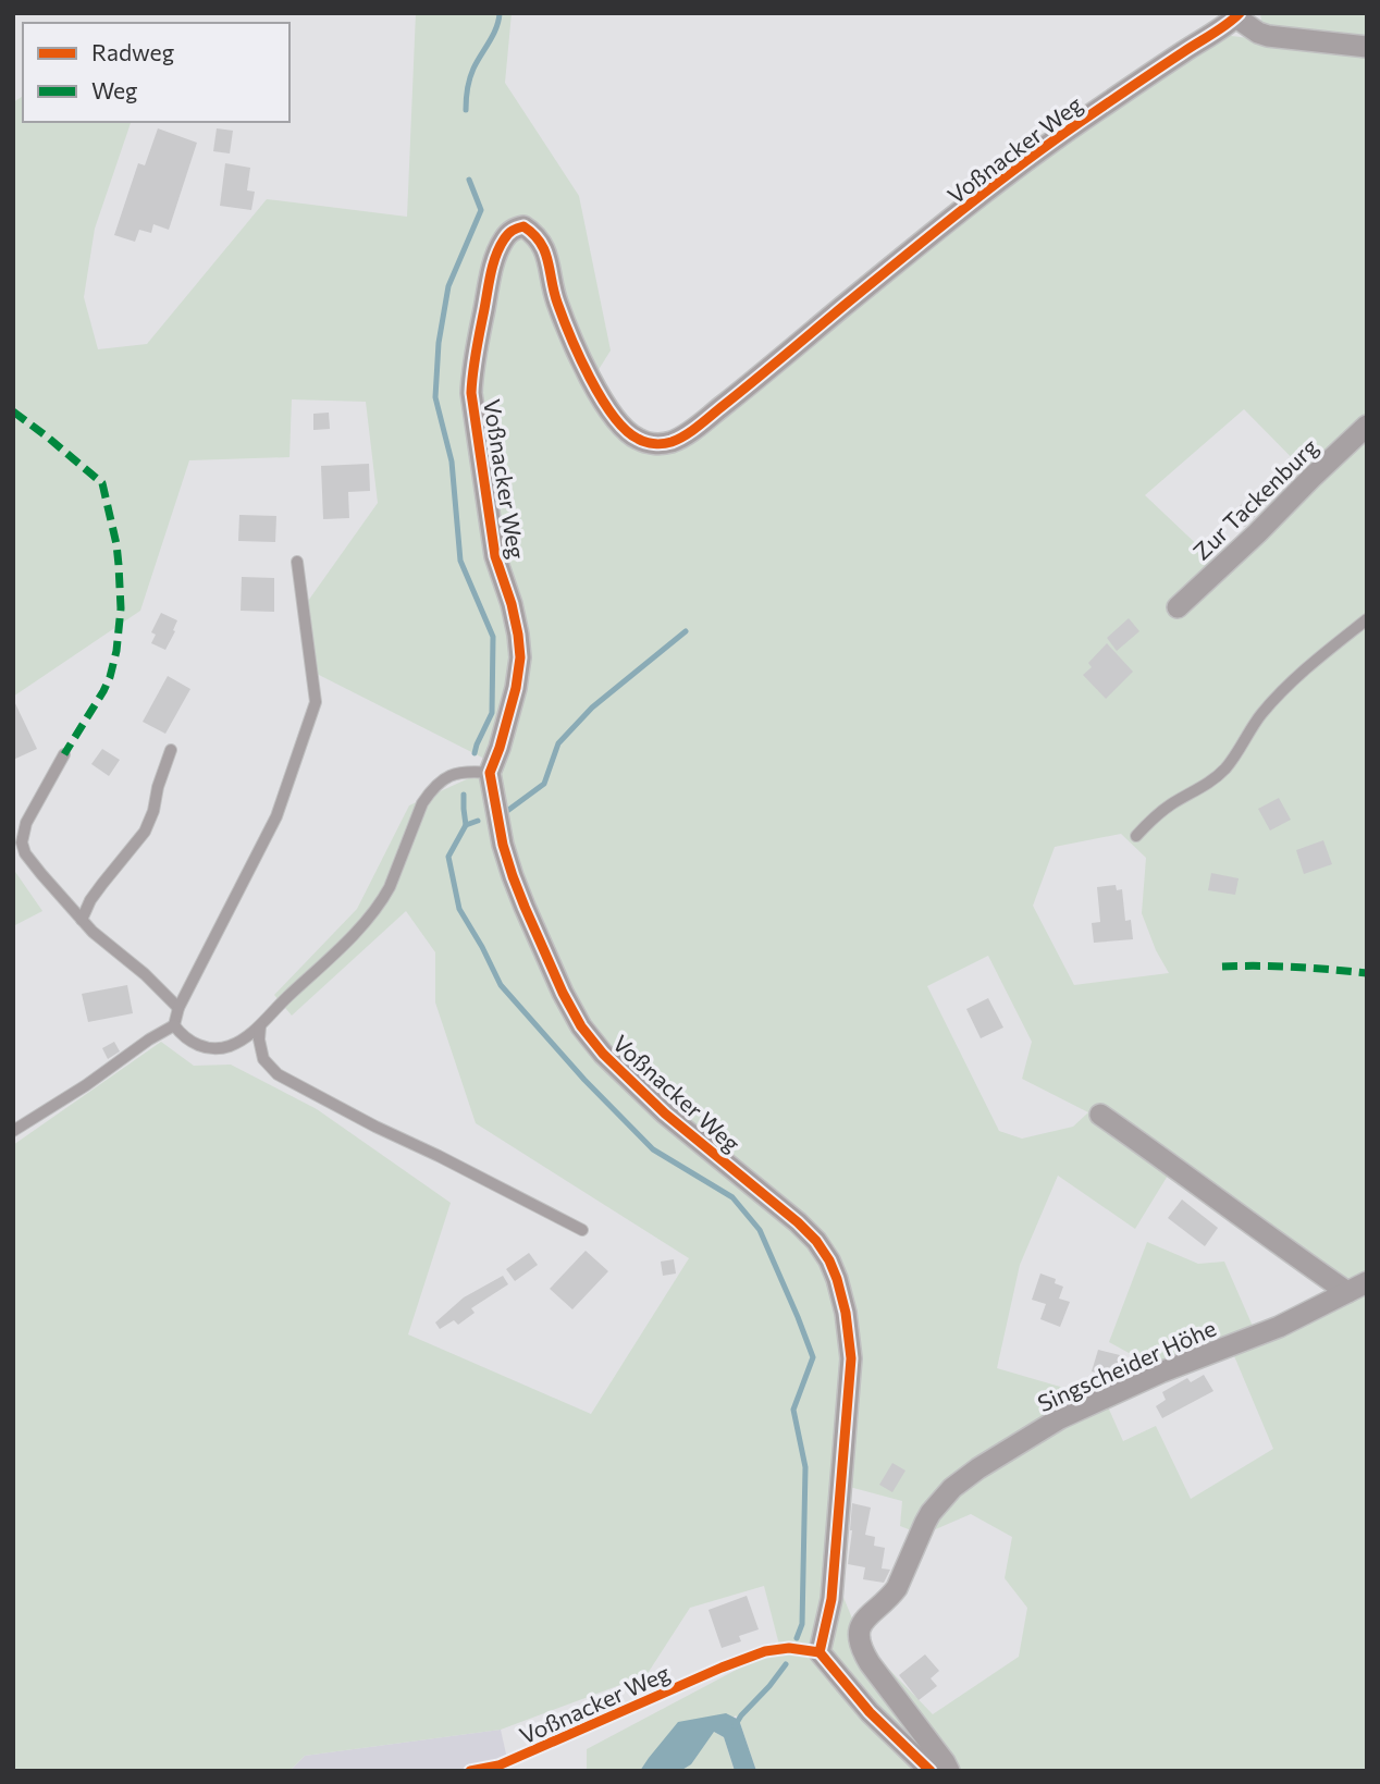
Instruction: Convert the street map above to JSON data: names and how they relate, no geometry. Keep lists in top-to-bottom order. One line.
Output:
{"streets":{"street":["Voßnacker Weg","Zur Tackenburg","Singscheider Höhe"]},"legend":["Radweg","Weg"]}
